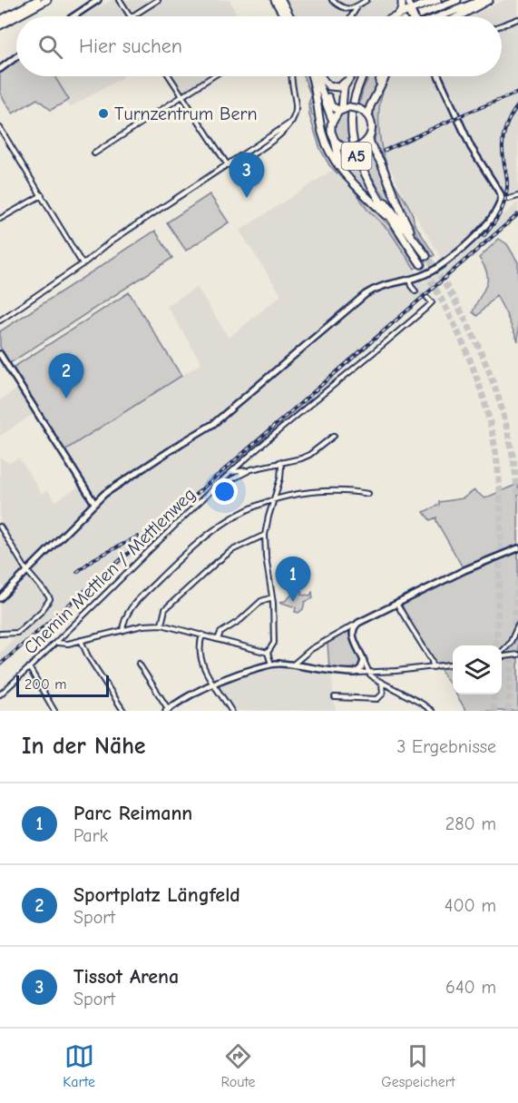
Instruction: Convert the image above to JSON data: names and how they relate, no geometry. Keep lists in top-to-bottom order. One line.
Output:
{"streets":{"highway":["A5"],"street":["Chemin Mettlen / Mettlenweg"]},"places":["Turnzentrum Bern"],"scale_bar":"200 m","page":{"search":"Hier suchen","pins":["3","2","1"],"scale":"200 m","heading":["In der Nähe","3 Ergebnisse"],"list":[{"mark":"1","name":"Parc Reimann","note":"Park","value":"280 m"},{"mark":"2","name":"Sportplatz Längfeld","note":"Sport","value":"400 m"},{"mark":"3","name":"Tissot Arena","note":"Sport","value":"640 m"}],"nav":["Karte","Route","Gespeichert"]}}
